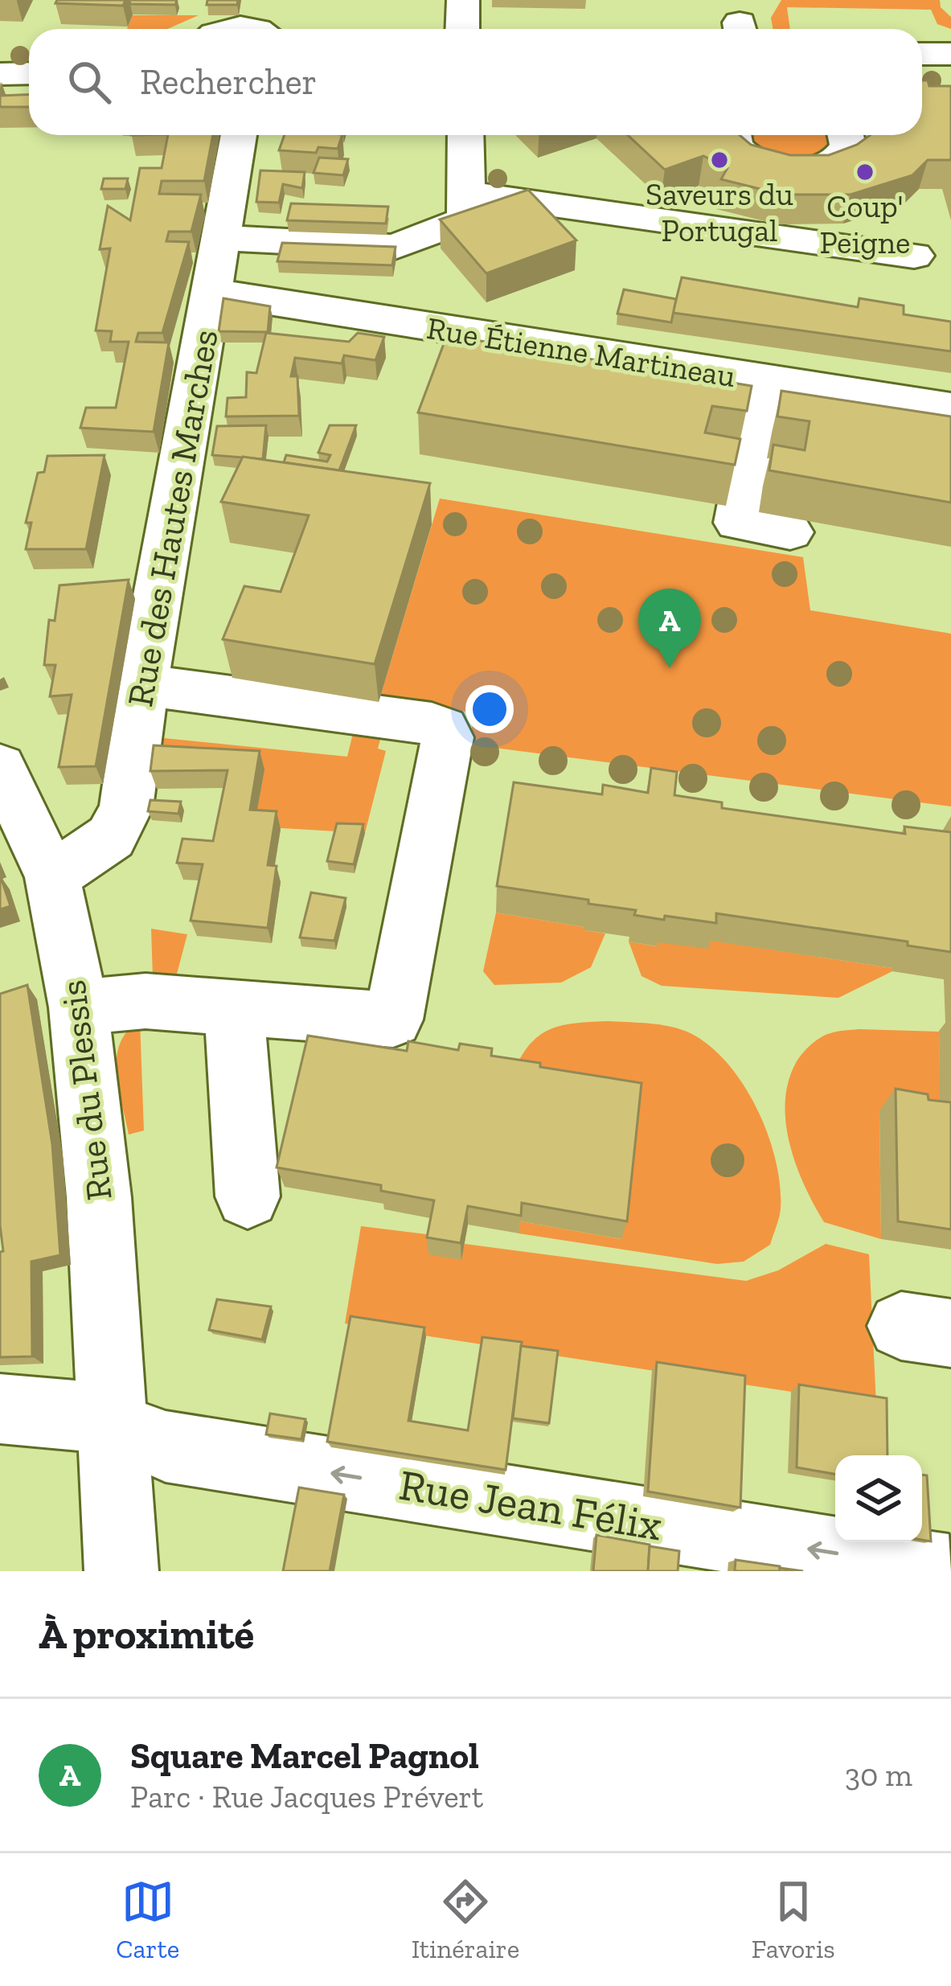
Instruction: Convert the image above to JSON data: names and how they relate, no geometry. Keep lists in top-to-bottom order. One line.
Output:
{"streets":{"street":["Rue Étienne Martineau","Rue des Hautes Marches","Rue du Plessis","Rue Jean Félix"]},"crossings":[["Rue Étienne Martineau","Rue des Hautes Marches"],["Rue des Hautes Marches","Rue du Plessis"],["Rue du Plessis","Rue Jean Félix"]],"one_way":["Rue Jean Félix"],"places":["Saveurs du Portugal","Coup' Peigne"],"page":{"search":"Rechercher","pins":"A","heading":"À proximité","list":[{"mark":"A","name":"Square Marcel Pagnol","note":"Parc · Rue Jacques Prévert","value":"30 m"}],"nav":["Carte","Itinéraire","Favoris"]}}
